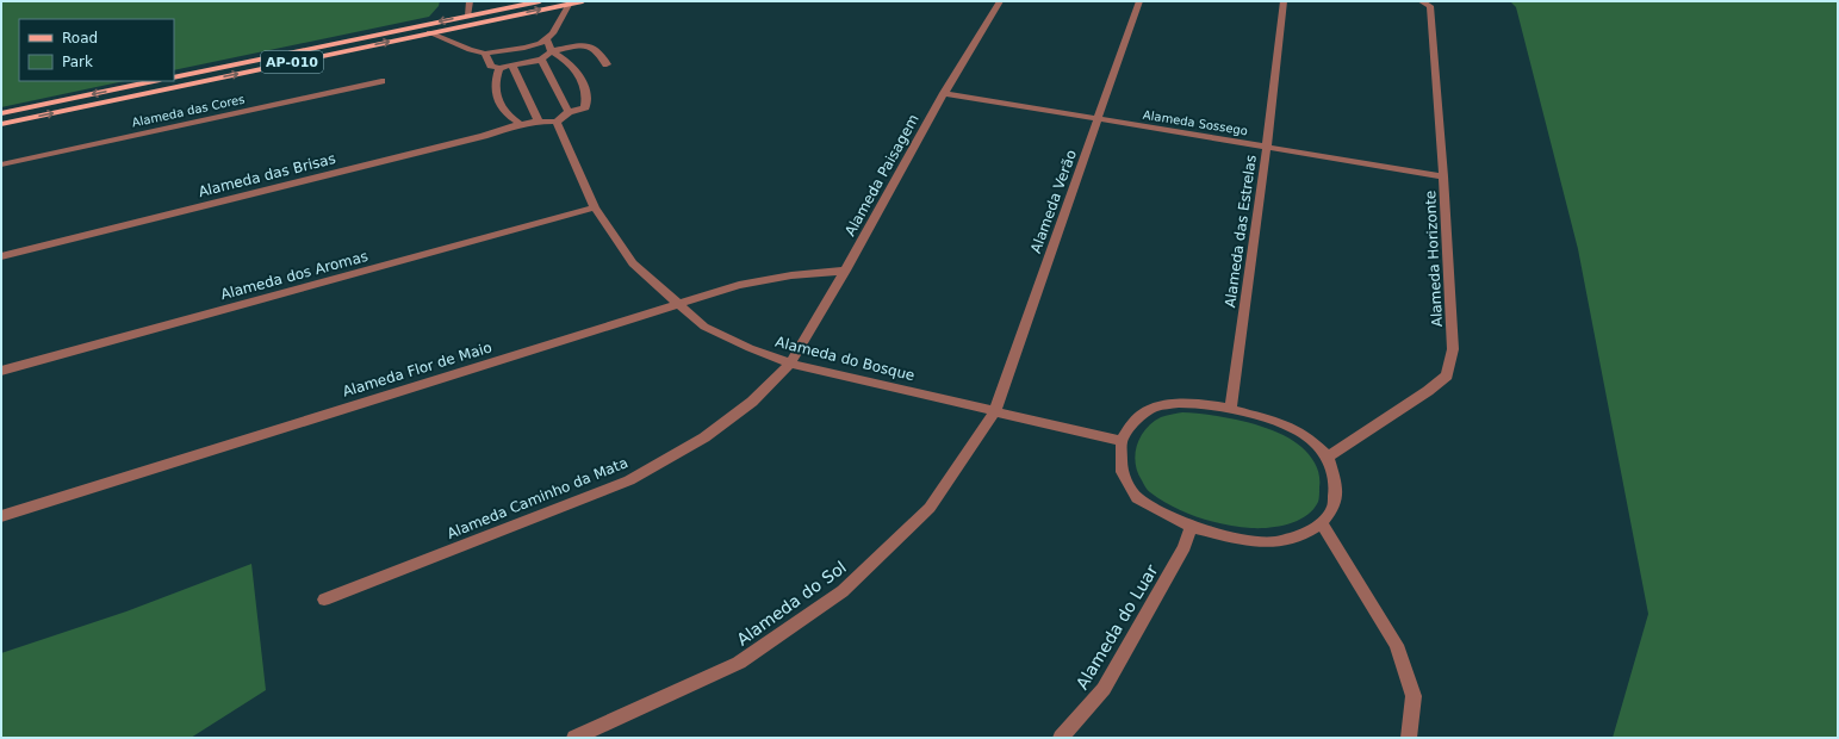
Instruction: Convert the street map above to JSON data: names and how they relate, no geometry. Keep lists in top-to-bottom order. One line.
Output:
{"streets":{"main road":["AP-010"],"street":["Alameda das Cores","Alameda Sossego","Alameda das Brisas","Alameda Paisagem","Alameda Verão","Alameda das Estrelas","Alameda Horizonte","Alameda dos Aromas","Alameda do Bosque","Alameda Flor de Maio","Alameda Caminho da Mata","Alameda do Sol","Alameda do Luar"]},"crossings":[["Alameda Sossego","Alameda Paisagem"],["Alameda Sossego","Alameda Verão"],["Alameda Sossego","Alameda das Estrelas"],["Alameda Sossego","Alameda Horizonte"],["Alameda das Brisas","Alameda do Bosque"],["Alameda Paisagem","Alameda do Bosque"],["Alameda Paisagem","Alameda Flor de Maio"],["Alameda Paisagem","Alameda Caminho da Mata"],["Alameda Verão","Alameda do Bosque"],["Alameda Verão","Alameda do Sol"],["Alameda dos Aromas","Alameda do Bosque"],["Alameda do Bosque","Alameda Flor de Maio"],["Alameda do Bosque","Alameda Caminho da Mata"],["Alameda do Bosque","Alameda do Sol"]],"legend":["Road","Park"]}
